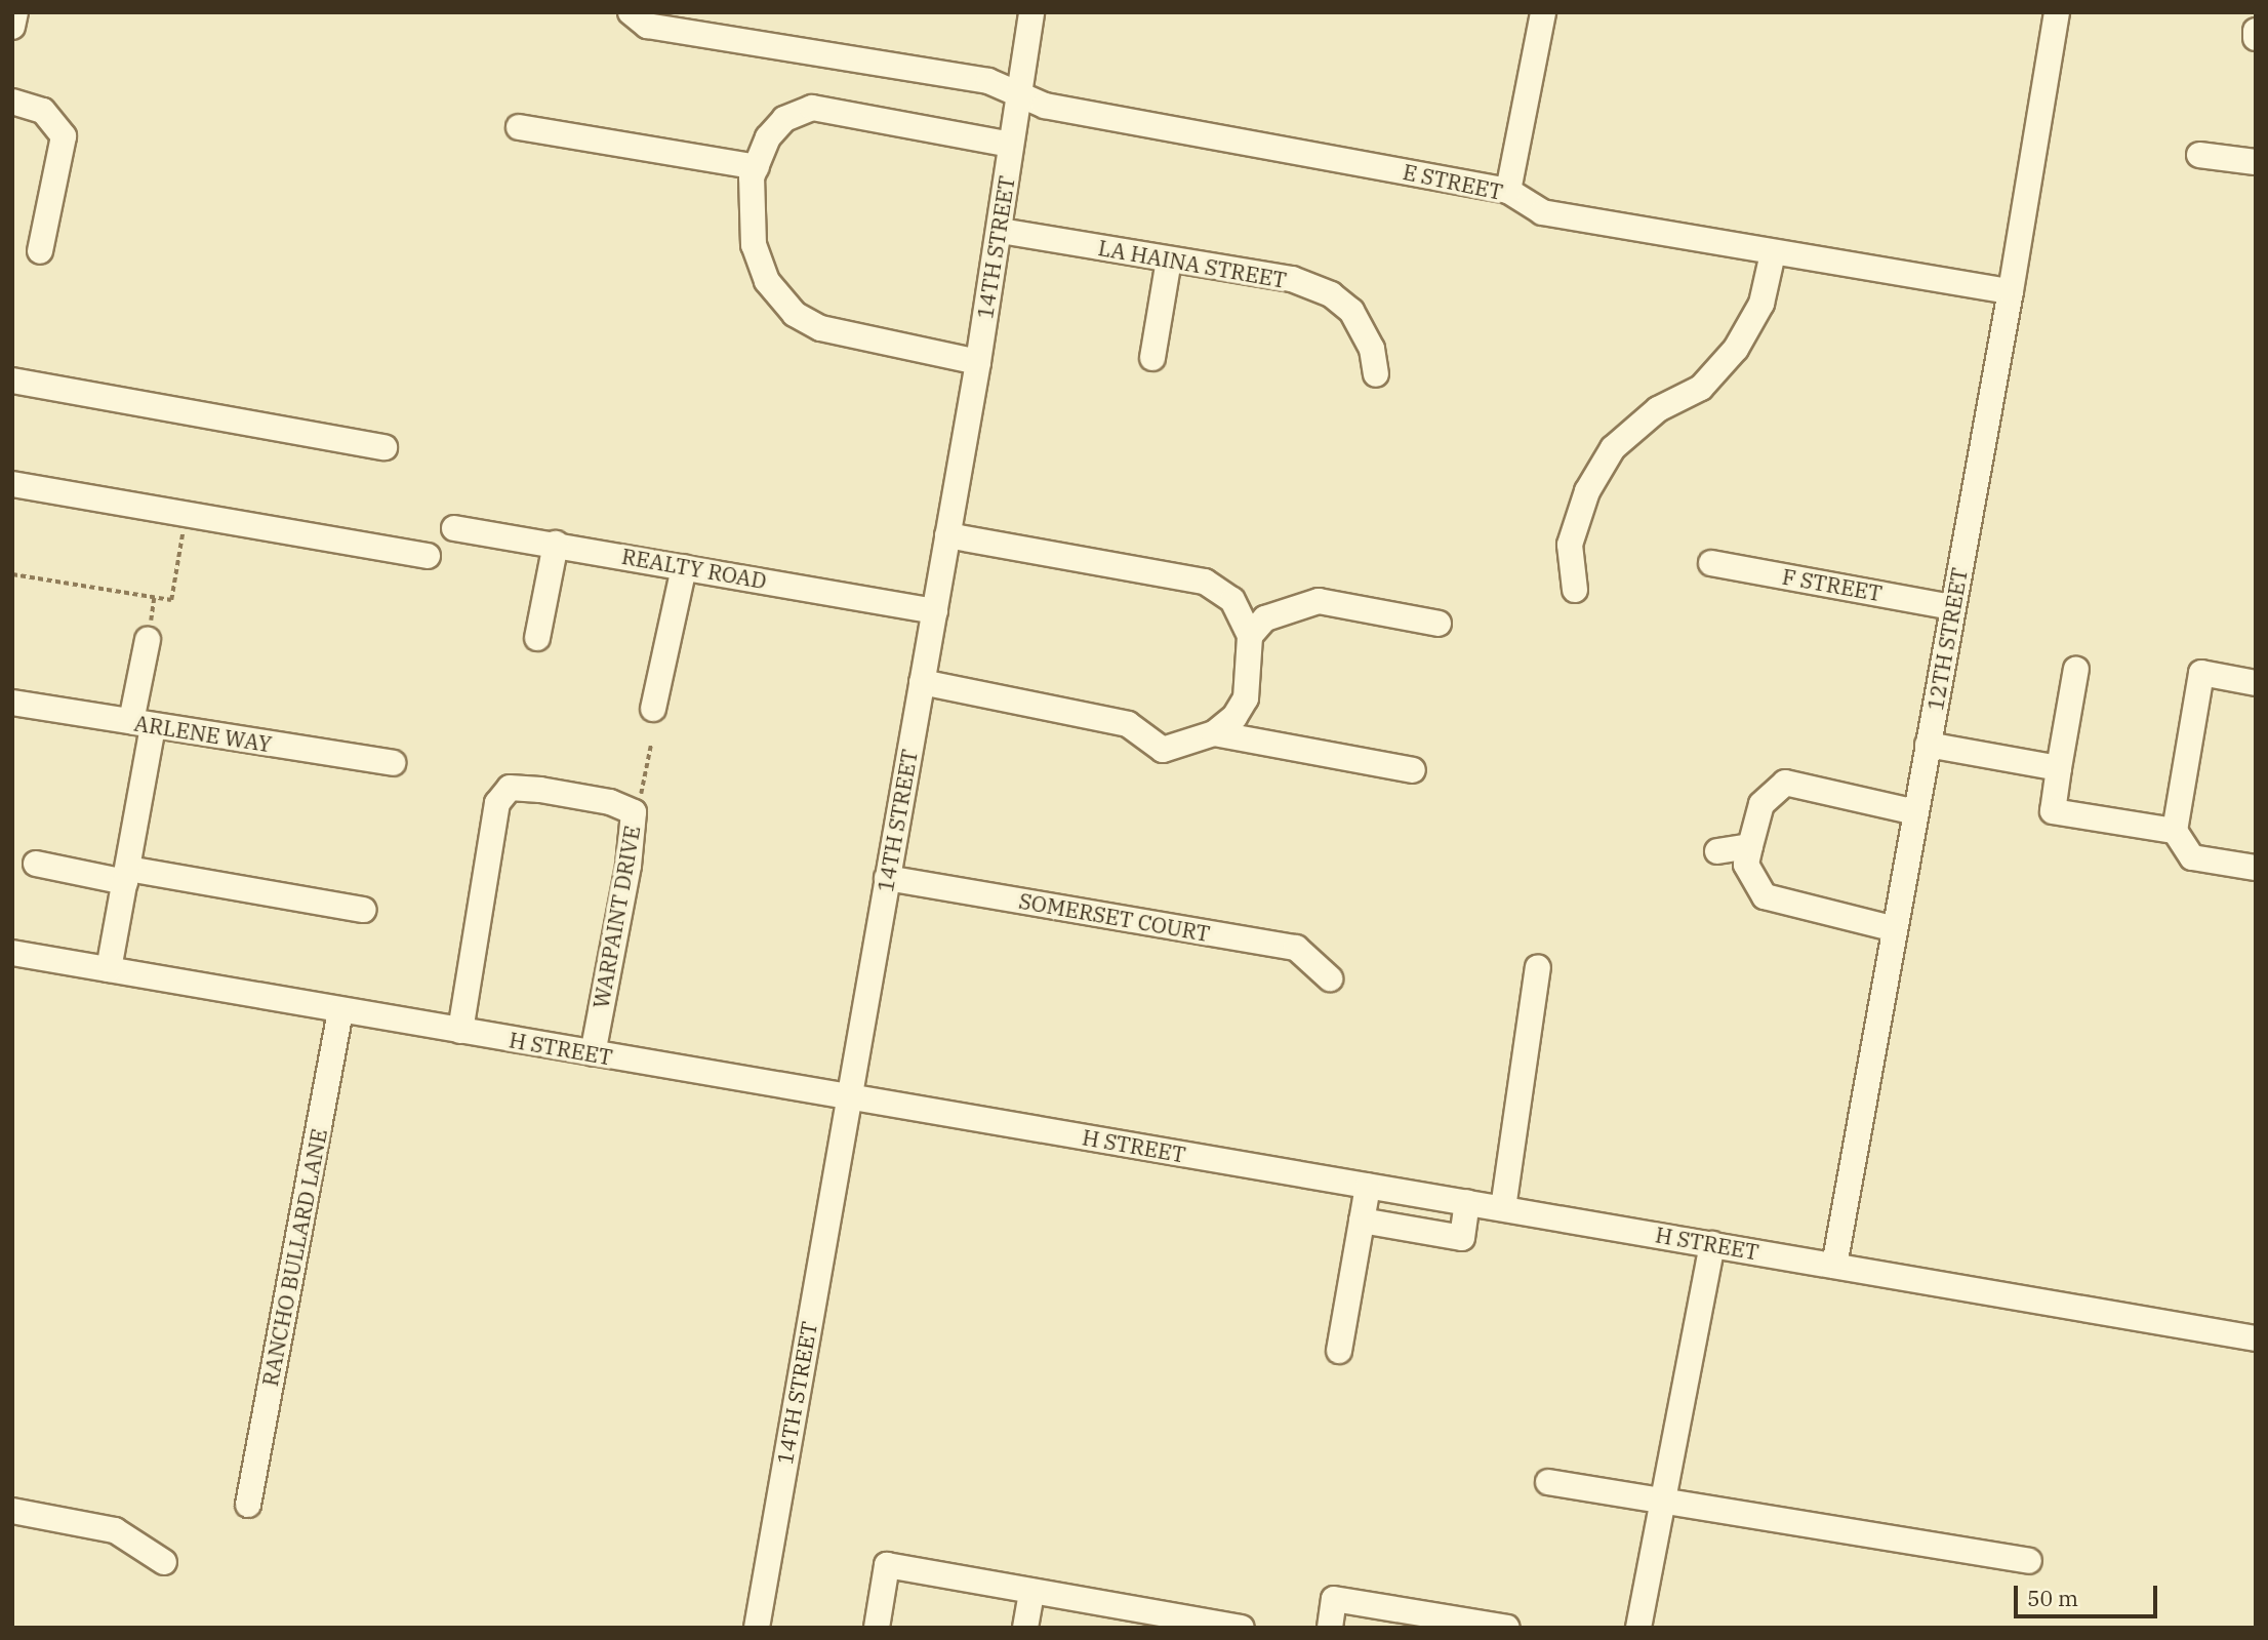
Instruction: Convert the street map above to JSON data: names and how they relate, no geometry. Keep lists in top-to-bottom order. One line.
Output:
{"streets":{"street":["E STREET","14TH STREET","LA HAINA STREET","REALTY ROAD","F STREET","12TH STREET","ARLENE WAY","WARPAINT DRIVE","SOMERSET COURT","H STREET","RANCHO BULLARD LANE"]},"crossings":[["E STREET","14TH STREET"],["E STREET","12TH STREET"],["14TH STREET","LA HAINA STREET"],["14TH STREET","REALTY ROAD"],["14TH STREET","SOMERSET COURT"],["14TH STREET","H STREET"],["F STREET","12TH STREET"],["12TH STREET","H STREET"],["WARPAINT DRIVE","H STREET"],["H STREET","RANCHO BULLARD LANE"]],"scale_bar":"50 m"}
